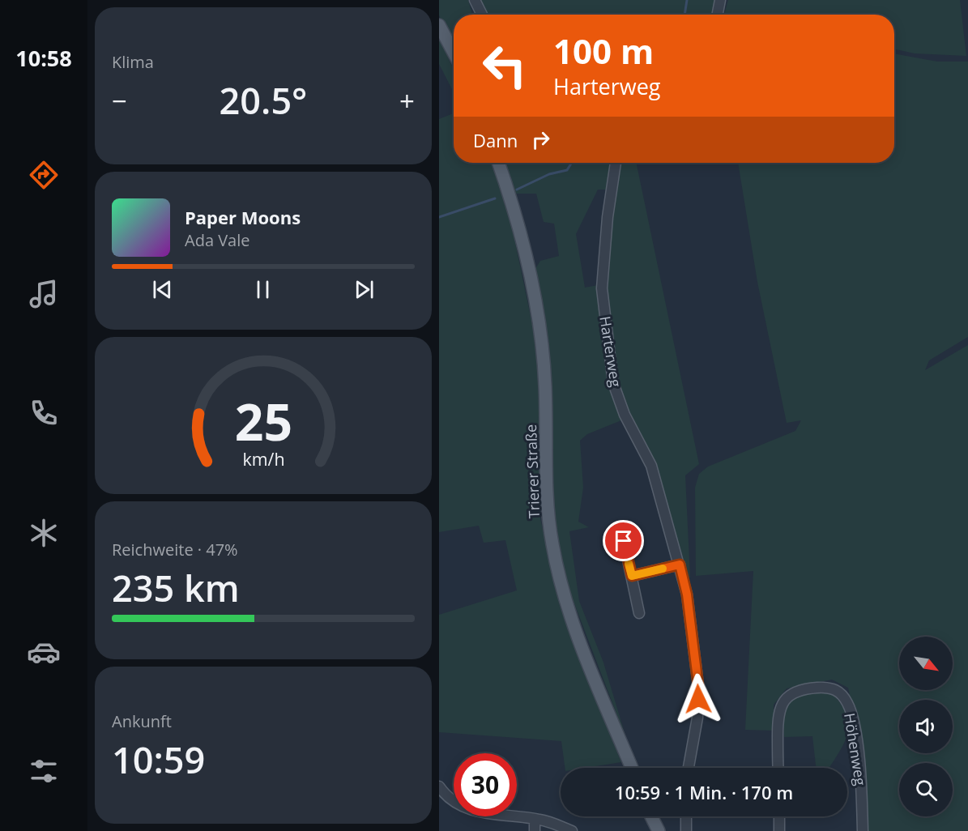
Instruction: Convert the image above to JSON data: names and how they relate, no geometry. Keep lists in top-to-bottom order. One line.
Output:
{"streets":{"main road":["Trierer Straße"],"street":["Harterweg","Höhenweg"]},"north":"bottom right","page":{"tabs":"10:58","tile":["Klima",["Reichweite · 47%","235 km"],["Ankunft","10:59"]],"turn":["100 m","Harterweg"],"heat":["−","20.5°","+"],"then":"Dann","song":["Paper Moons","Ada Vale"],"limit":"30","trip":"10:59 · 1 Min. · 170 m","gauge":["25","km/h"]}}
